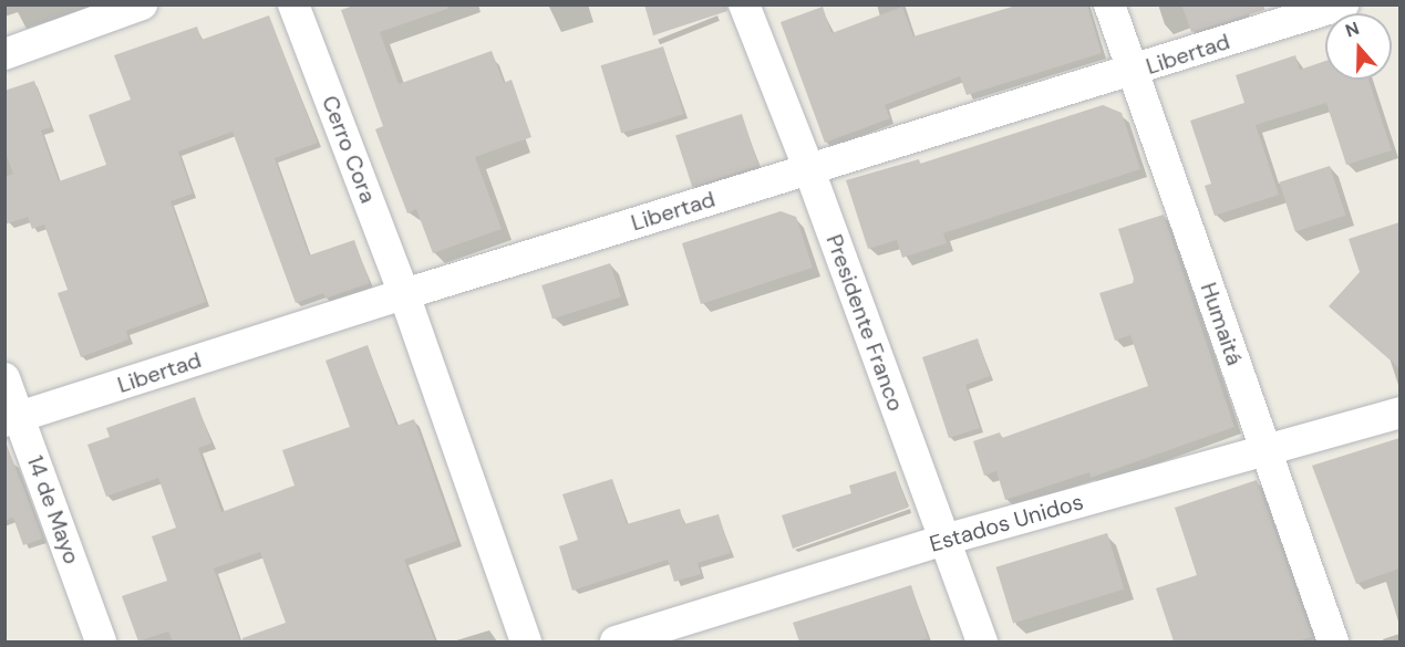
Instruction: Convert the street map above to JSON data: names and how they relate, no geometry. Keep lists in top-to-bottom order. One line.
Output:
{"streets":{"street":["Libertad","Cerro Cora","Presidente Franco","Humaitá","14 de Mayo","Estados Unidos"]},"crossings":[["Libertad","Cerro Cora"],["Libertad","Presidente Franco"],["Libertad","Humaitá"],["Libertad","14 de Mayo"],["Presidente Franco","Estados Unidos"],["Humaitá","Estados Unidos"]],"north":"top"}
